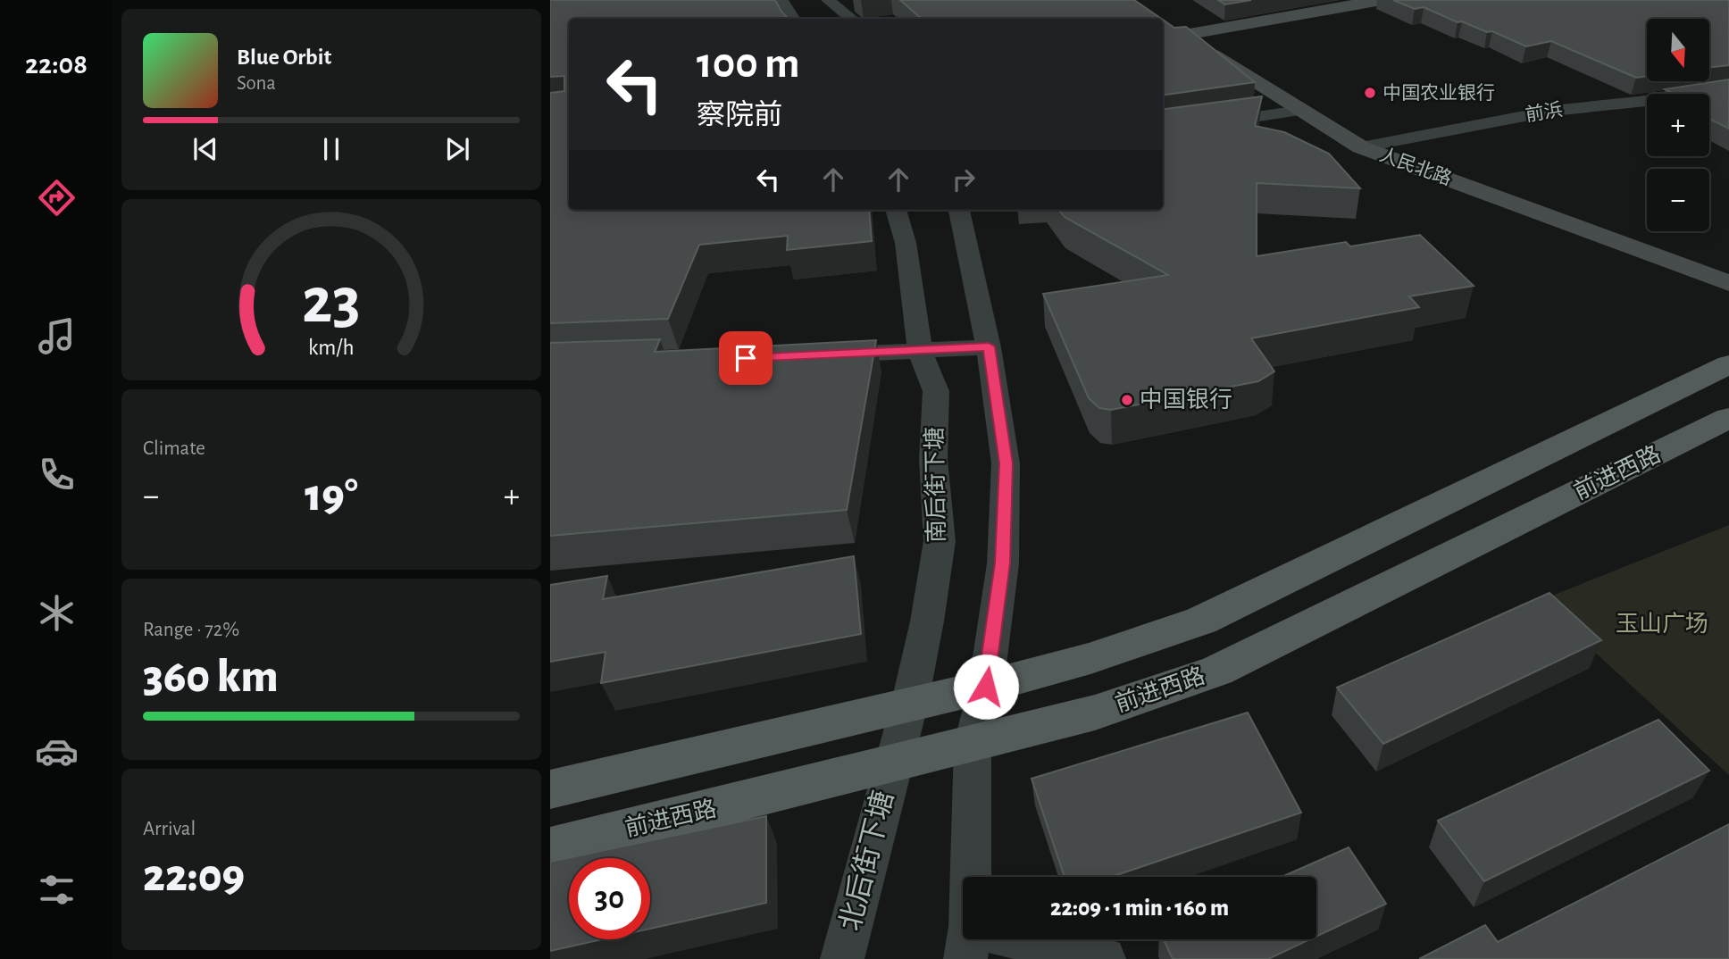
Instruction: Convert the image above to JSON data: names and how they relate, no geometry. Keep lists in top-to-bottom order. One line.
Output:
{"streets":{"main road":["人民北路","前进西路"],"street":["前浜","南后街下塘","北后街下塘"]},"crossings":[["前浜","人民北路"],["前进西路","南后街下塘"],["前进西路","北后街下塘"],["南后街下塘","北后街下塘"]],"parks":["玉山广场"],"places":["中国农业银行","中国银行"],"north":"bottom","page":{"tabs":"22:08","map_buttons":["+","−"],"turn":["100 m","察院前"],"song":["Blue Orbit","Sona"],"tile":["Climate",["Range · 72%","360 km"],["Arrival","22:09"]],"heat":["−","19°","+"],"limit":"30","trip":"22:09 · 1 min · 160 m","gauge":["23","km/h"]}}
